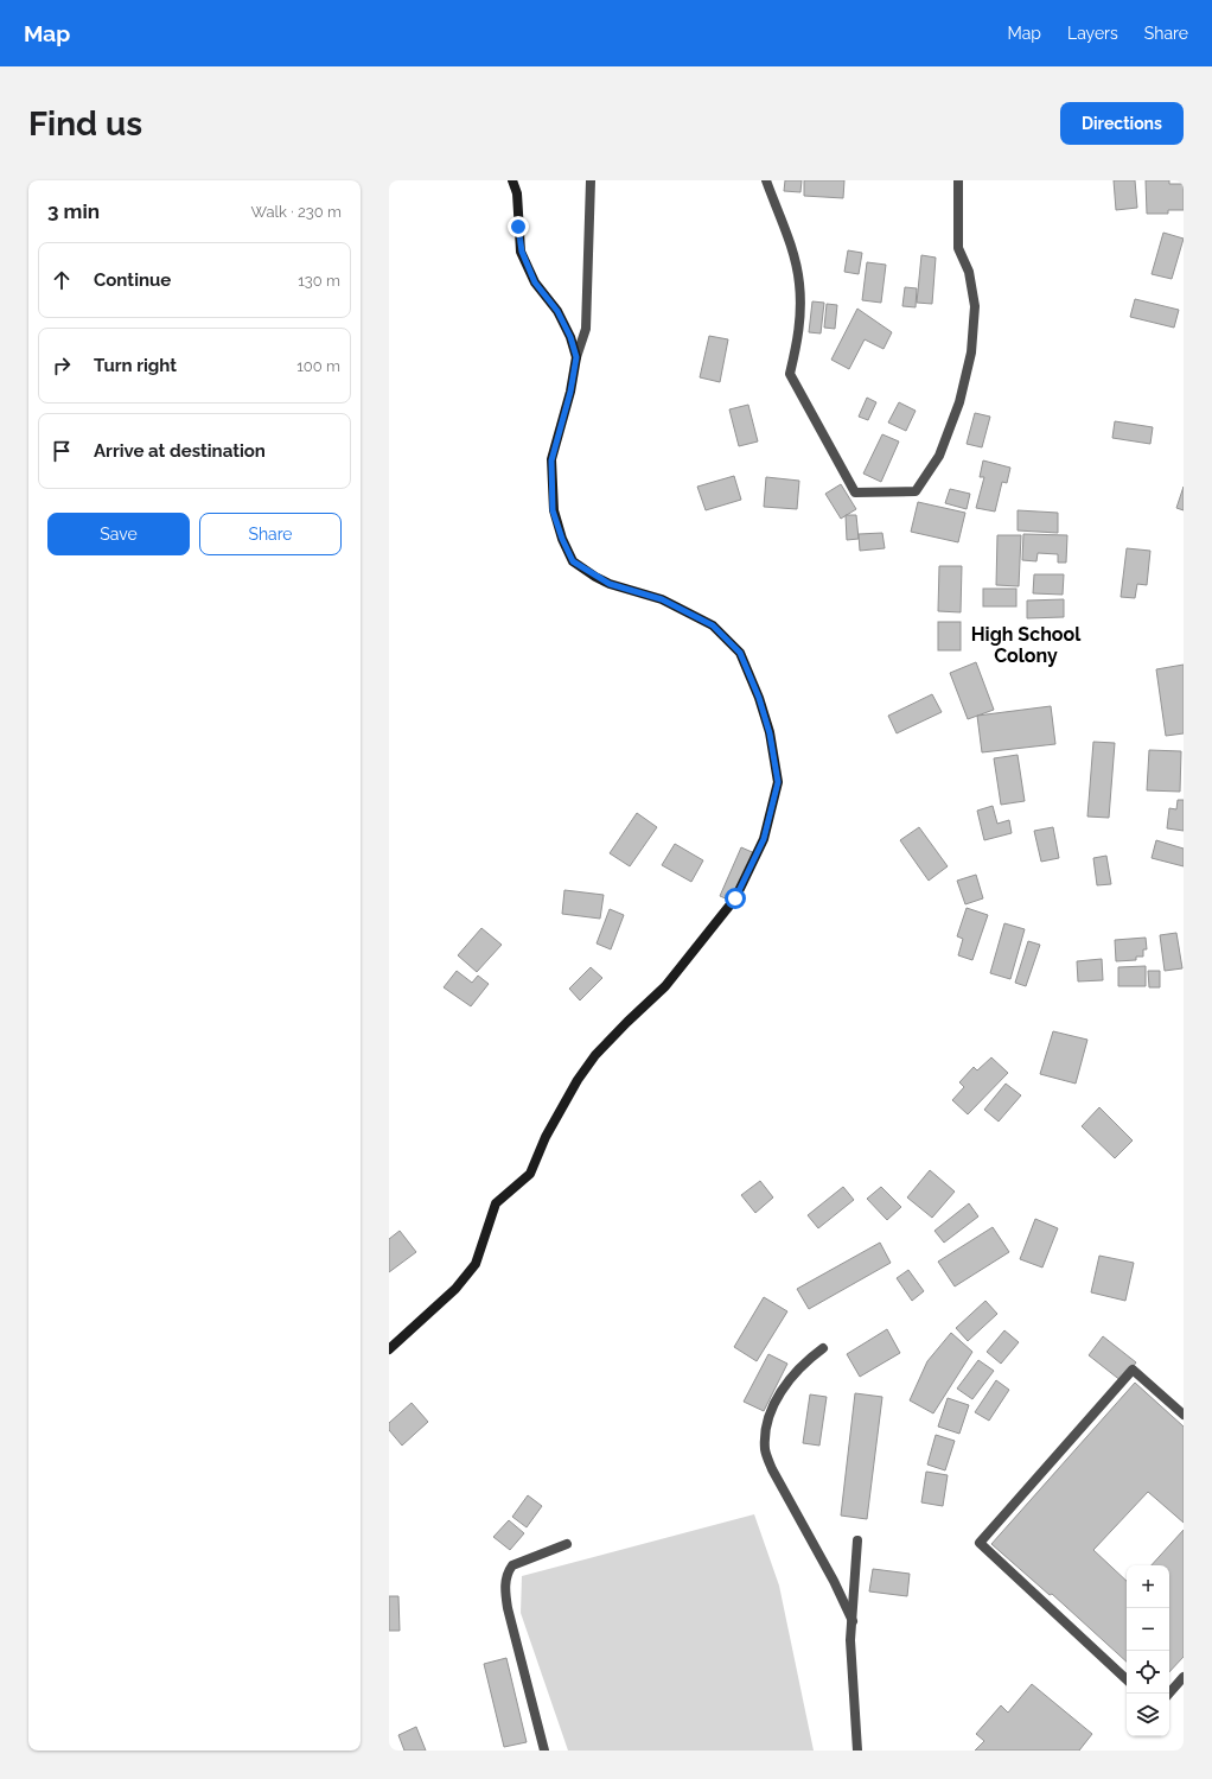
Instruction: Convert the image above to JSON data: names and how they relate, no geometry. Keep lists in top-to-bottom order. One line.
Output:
{"districts":["High School Colony"],"page":{"header":"Map","nav":["Map","Layers","Share"],"buttons":["Directions",["Save","Share"]],"title":"Find us","heading":["3 min","Walk · 230 m"],"list":[["Continue","130 m"],["Turn right","100 m"],"Arrive at destination"],"map_buttons":["+","−"]}}
